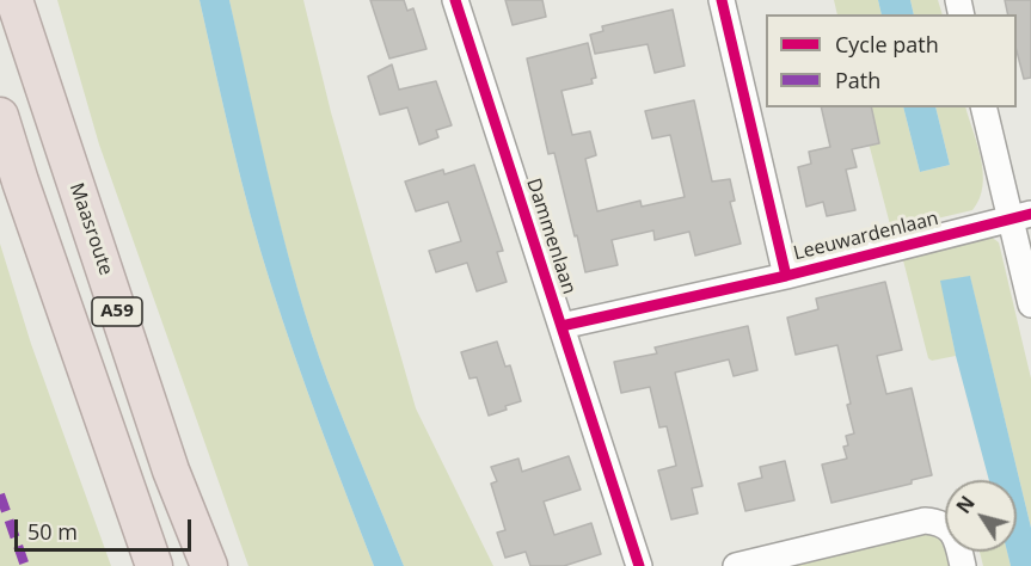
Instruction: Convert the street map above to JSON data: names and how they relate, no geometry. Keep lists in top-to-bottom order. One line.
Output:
{"streets":{"highway":["Maasroute","A59"],"street":["Dammenlaan","Leeuwardenlaan"]},"crossings":[["Maasroute","A59"],["Dammenlaan","Leeuwardenlaan"]],"legend":["Cycle path","Path"],"scale_bar":"50 m","north":"top left"}
